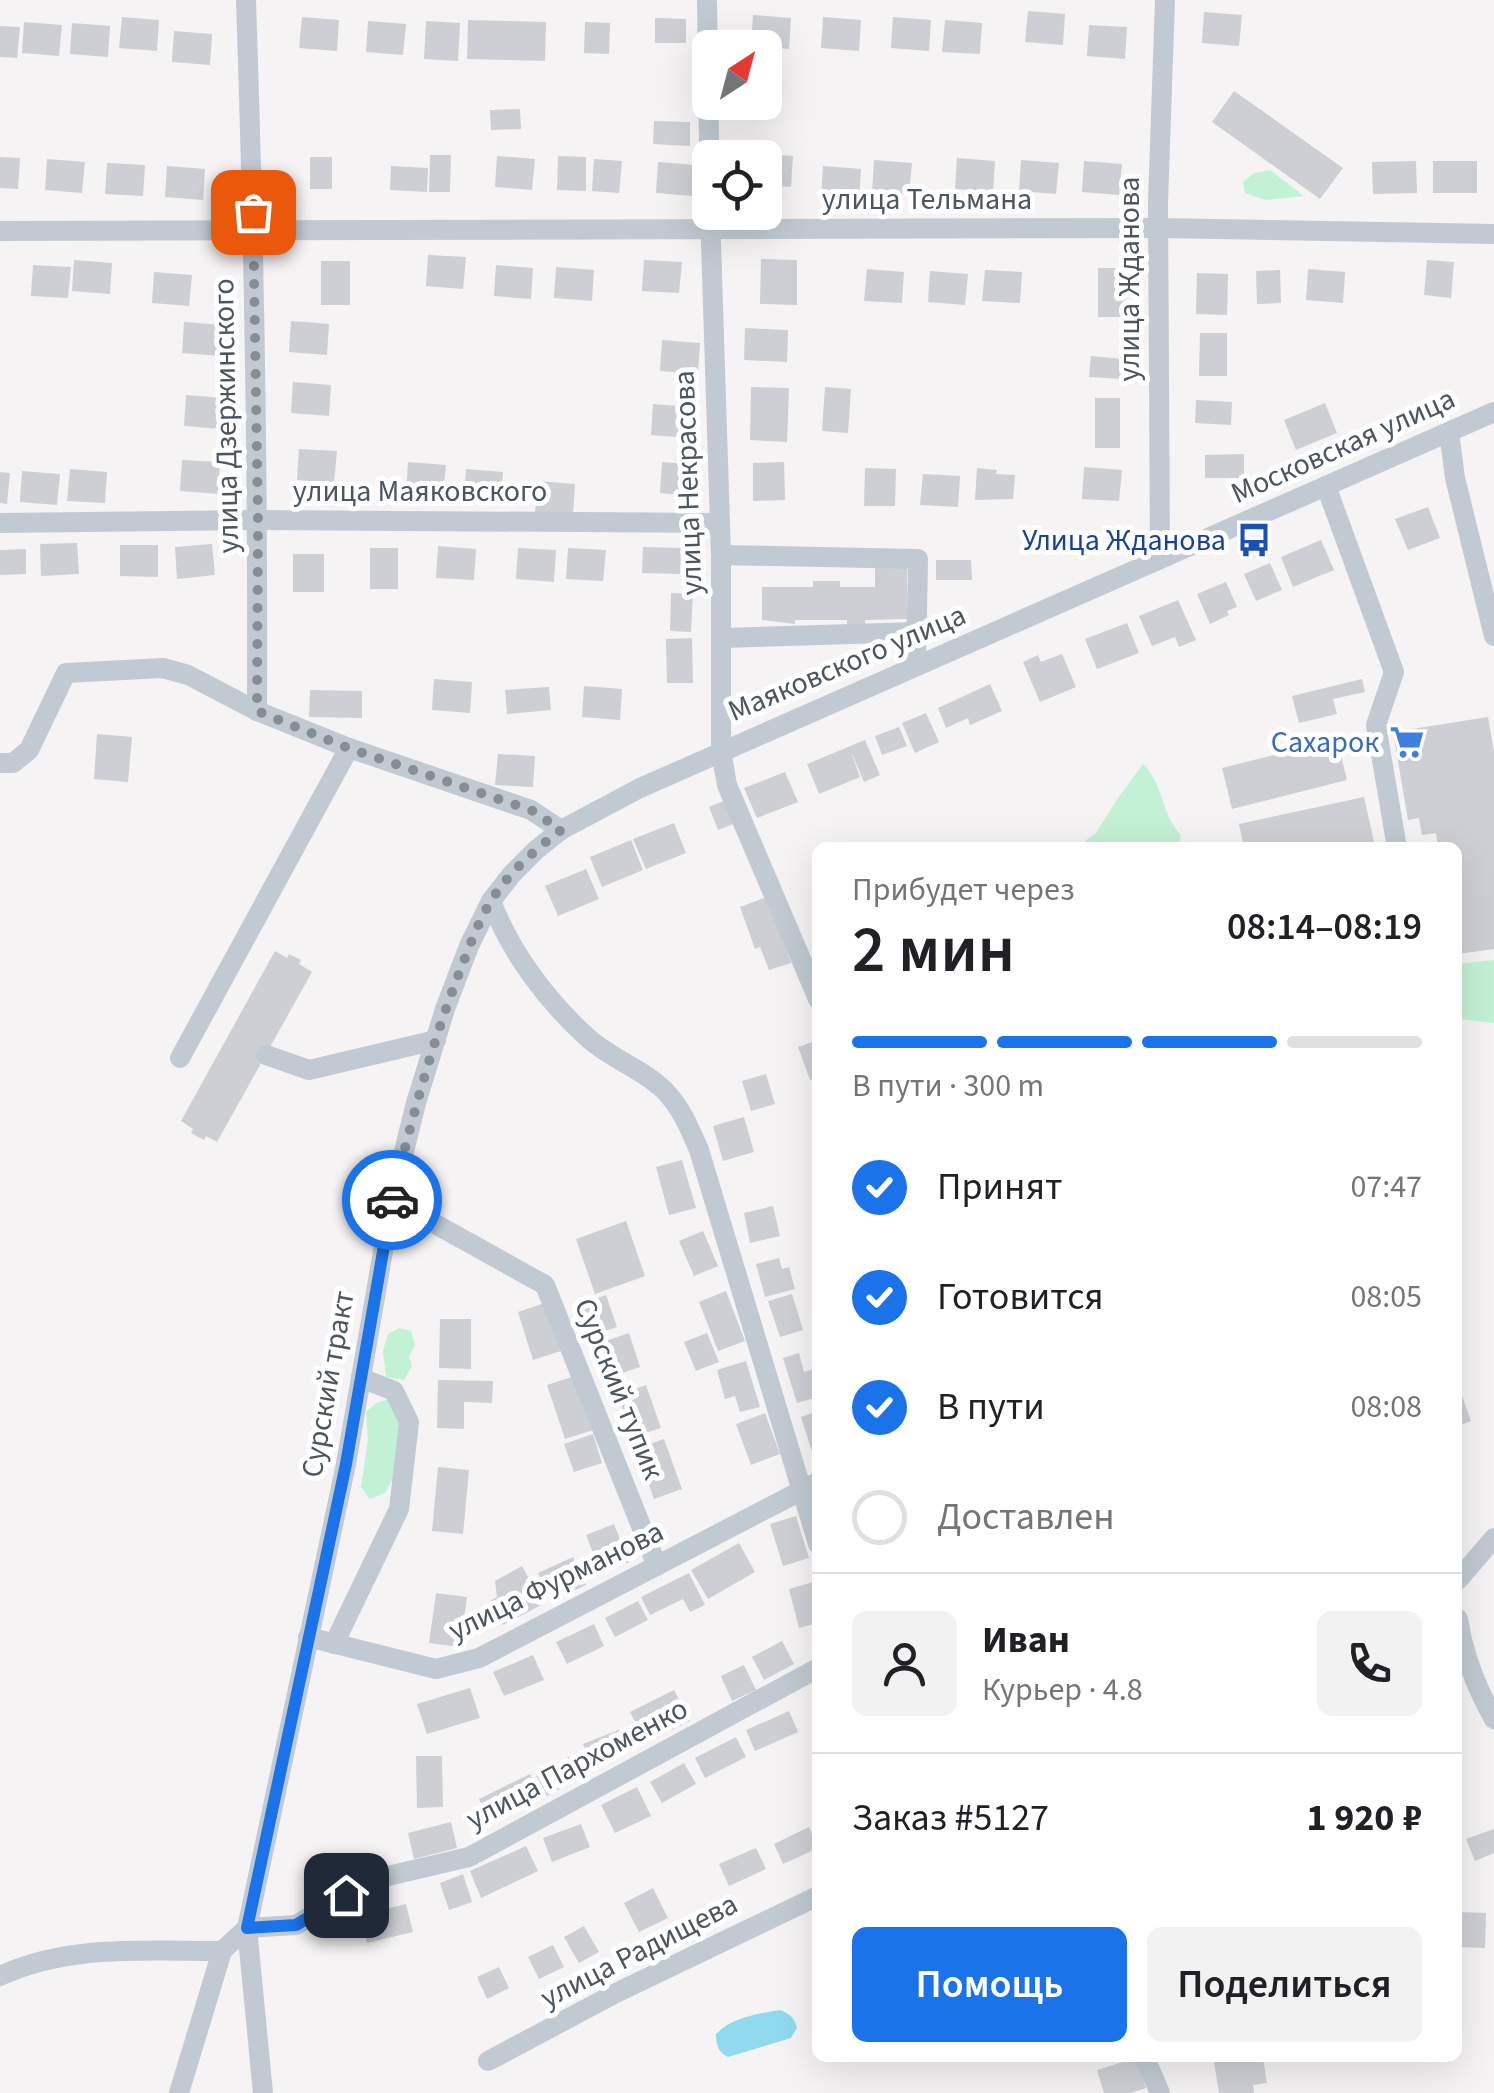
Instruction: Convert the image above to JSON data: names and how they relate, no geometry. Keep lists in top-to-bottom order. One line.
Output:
{"streets":{"street":["улица Тельмана","улица Жданова","улица Дзержинского","Московская улица","улица Некрасова","улица Маяковского","Маяковского улица","Сурский тракт","Сурский тупик","улица Фурманова","улица Пархоменко","улица Радищева"]},"crossings":[["улица Тельмана","улица Жданова"],["улица Тельмана","улица Дзержинского"],["улица Жданова","Московская улица"],["улица Жданова","Маяковского улица"],["улица Дзержинского","улица Маяковского"],["Московская улица","Маяковского улица"],["улица Некрасова","улица Маяковского"],["улица Некрасова","Маяковского улица"],["Маяковского улица","Сурский тракт"],["Сурский тракт","Сурский тупик"],["Сурский тракт","улица Фурманова"],["Сурский тракт","улица Пархоменко"],["Сурский тупик","улица Фурманова"]],"places":{"bus stop":["Улица Жданова"],"supermarket":["Сахарок"]},"north":"top right","page":{"heading":["2 мин","Прибудет через","08:14–08:19"],"panel":["Иван","Курьер · 4.8","Заказ #5127","1 920 ₽"],"bar":"В пути · 300 m","list":[["Принят","07:47"],["Готовится","08:05"],["В пути","08:08"],"Доставлен"],"buttons":["Помощь","Поделиться"]}}
